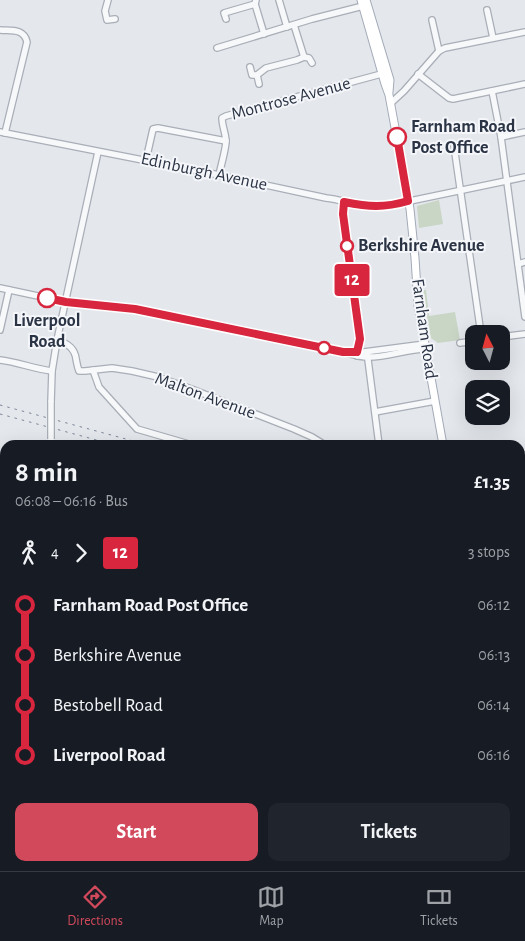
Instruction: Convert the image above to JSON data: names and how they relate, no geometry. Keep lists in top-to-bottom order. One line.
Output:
{"streets":{"main road":["Farnham Road"],"street":["Montrose Avenue","Edinburgh Avenue","Malton Avenue"]},"crossings":[["Montrose Avenue","Edinburgh Avenue"],["Montrose Avenue","Farnham Road"],["Edinburgh Avenue","Farnham Road"]],"places":["Farnham Road Post Office","Berkshire Avenue","Liverpool Road"],"lines":["bus line 12"],"north":"top","page":{"on_map":"12","heading":["8 min","06:08 – 06:16 · Bus","£1.35"],"legs":["4","12","3 stops"],"list":[{"name":"Farnham Road Post Office","value":"06:12"},{"name":"Berkshire Avenue","value":"06:13"},{"name":"Bestobell Road","value":"06:14"},{"name":"Liverpool Road","value":"06:16"}],"buttons":["Start","Tickets"],"tabs":["Directions","Map","Tickets"]}}
